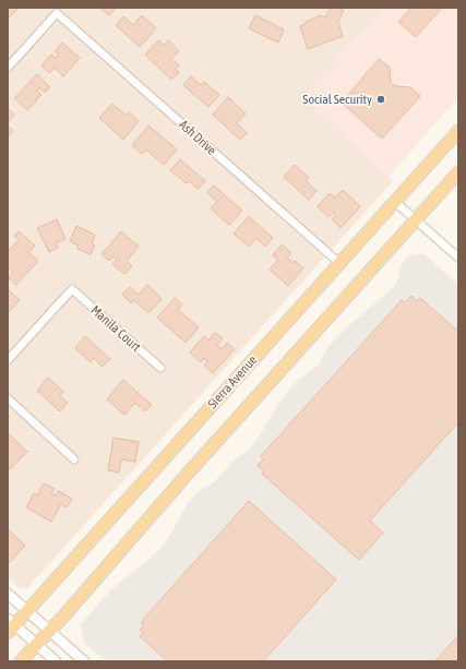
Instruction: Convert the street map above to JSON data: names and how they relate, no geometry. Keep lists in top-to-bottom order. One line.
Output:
{"streets":{"main road":["Sierra Avenue"],"street":["Ash Drive","Manila Court"]},"crossings":[["Ash Drive","Sierra Avenue"]],"places":["Social Security"]}
